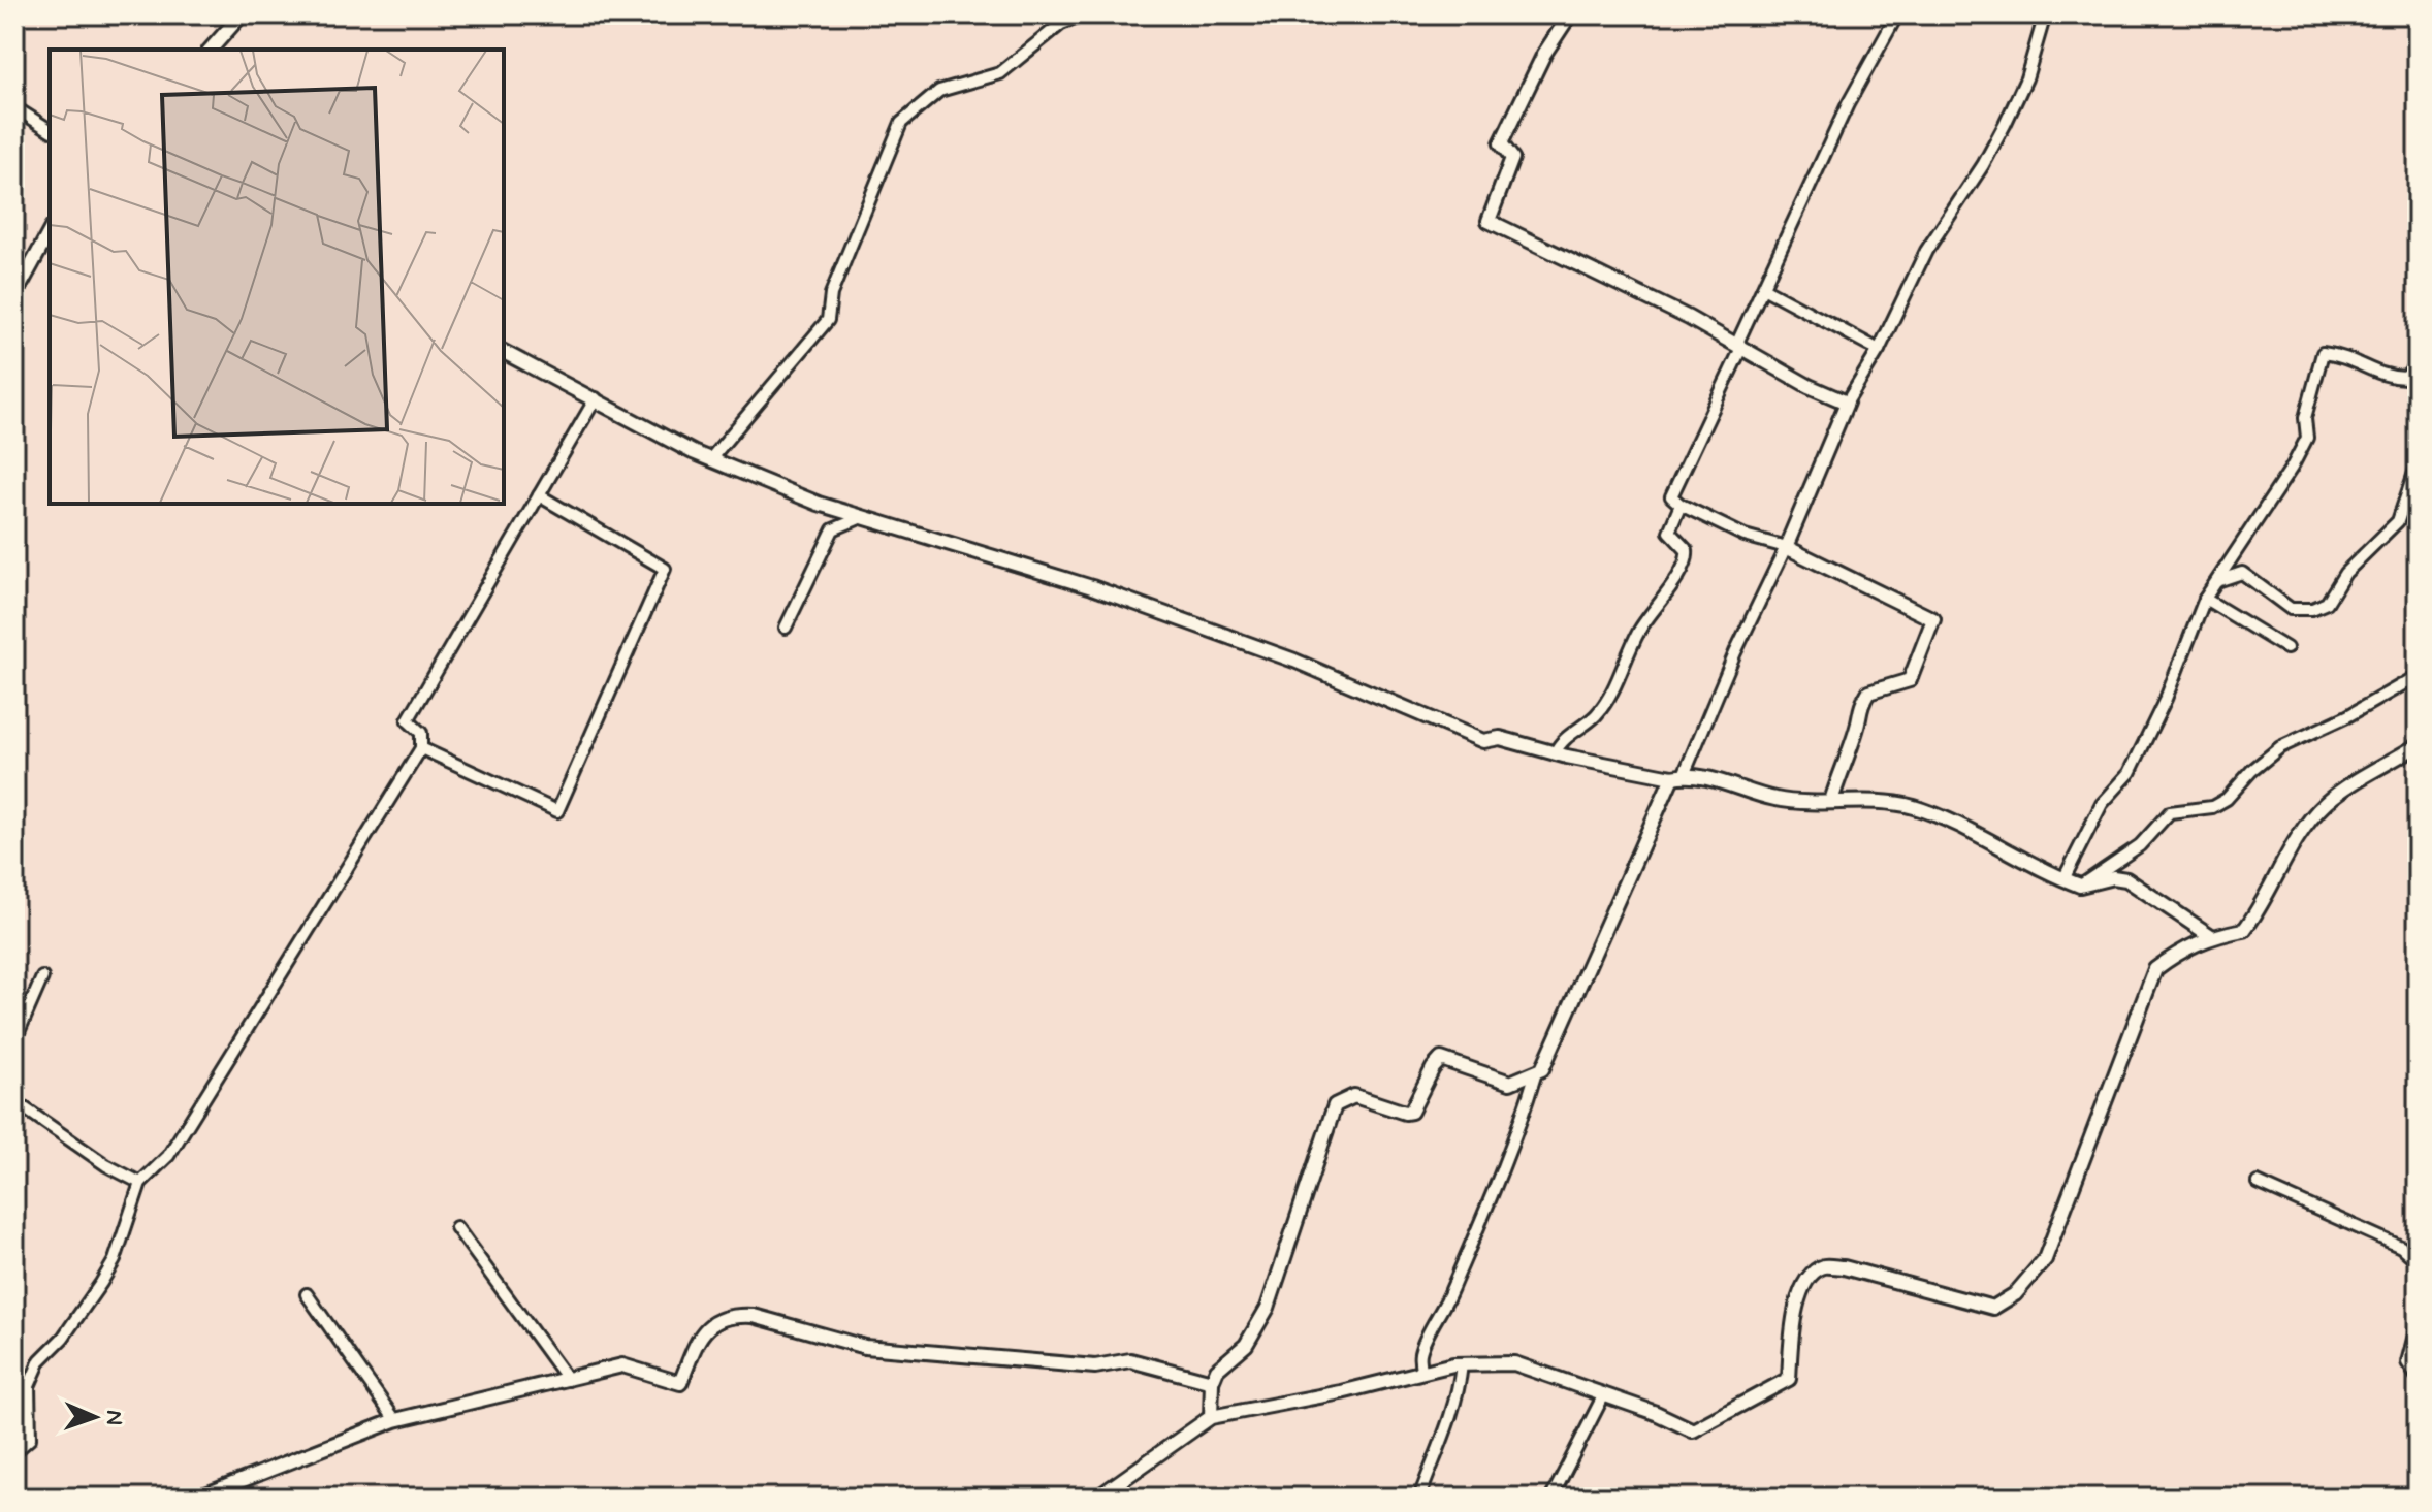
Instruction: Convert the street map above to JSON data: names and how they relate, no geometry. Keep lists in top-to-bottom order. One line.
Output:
{"north":"right"}
